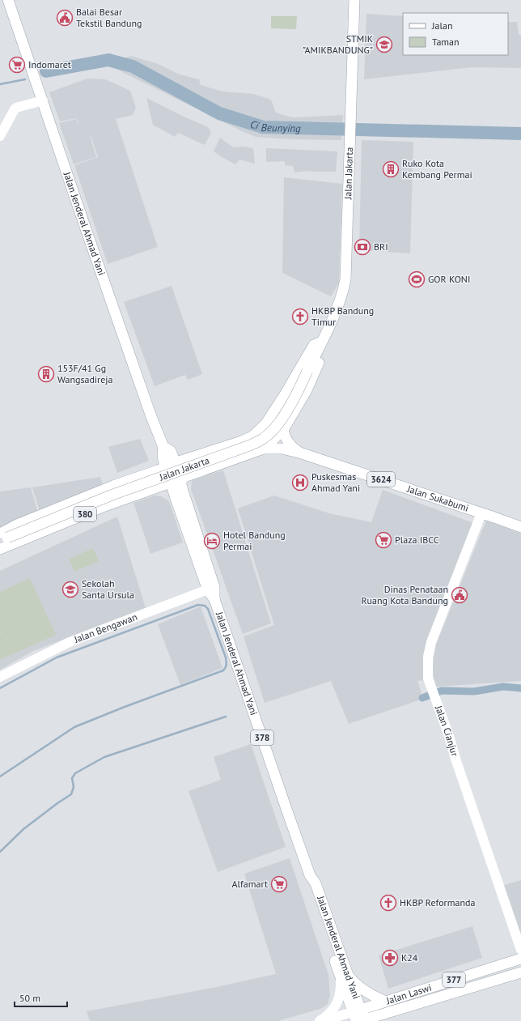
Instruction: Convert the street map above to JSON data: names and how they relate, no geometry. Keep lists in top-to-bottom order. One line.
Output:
{"streets":{"main road":["Jalan Jakarta","Jalan Jenderal Ahmad Yani","3624","Jalan Sukabumi","380","378","377","Jalan Laswi"],"street":["Jalan Bengawan","Jalan Cianjur"]},"crossings":[["Jalan Jakarta","Jalan Jenderal Ahmad Yani"],["Jalan Jakarta","Jalan Sukabumi"],["Jalan Jakarta","380"],["Jalan Jenderal Ahmad Yani","380"],["Jalan Jenderal Ahmad Yani","Jalan Bengawan"],["Jalan Jenderal Ahmad Yani","Jalan Laswi"],["Jalan Sukabumi","Jalan Cianjur"]],"water":["Ci Beunying"],"places":{"public building":["Balai Besar Tekstil Bandung","Dinas Penataan Ruang Kota Bandung"],"school or university":["STMIK \"AMIKBANDUNG\"","Sekolah Santa Ursula"],"supermarket":["Indomaret","Plaza IBCC","Alfamart"],"building":["Ruko Kota Kembang Permai","153F/41 Gg Wangsadireja"],"bank":["BRI"],"sports":["GOR KONI"],"church":["HKBP Bandung Timur","HKBP Reformanda"],"hospital":["Puskesmas Ahmad Yani"],"hotel":["Hotel Bandung Permai"],"pharmacy":["K24"]},"legend":["Jalan","Taman"],"scale_bar":"50 m"}
